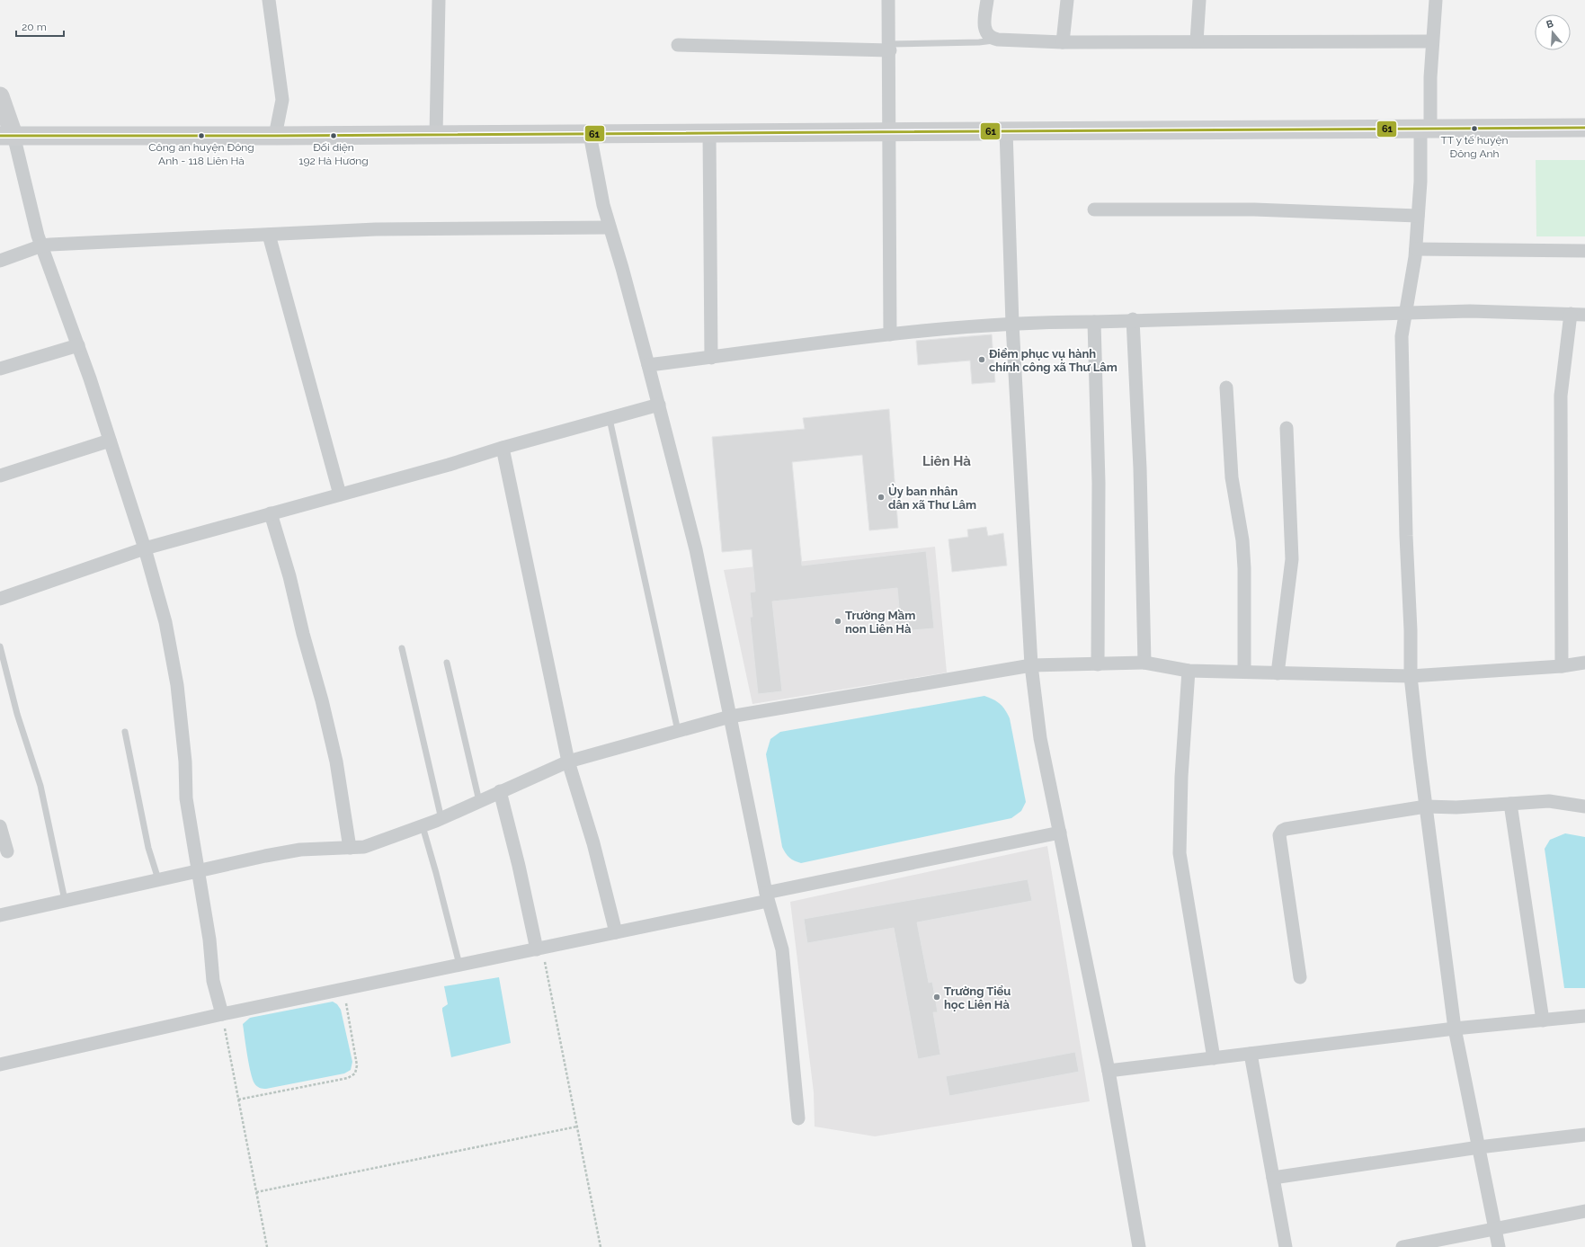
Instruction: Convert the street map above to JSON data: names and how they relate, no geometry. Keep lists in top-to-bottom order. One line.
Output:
{"districts":["Liên Hà"],"places":["TT y tế huyện Đông Anh","Công an huyện Đông Anh - 118 Liên Hà","Đối diện 192 Hà Hương","Điểm phục vụ hành chính công xã Thư Lâm","Ủy ban nhân dân xã Thư Lâm","Trường Mầm non Liên Hà","Trường Tiểu học Liên Hà"],"lines":["transit line 61"],"scale_bar":"20 m","north":"top"}
